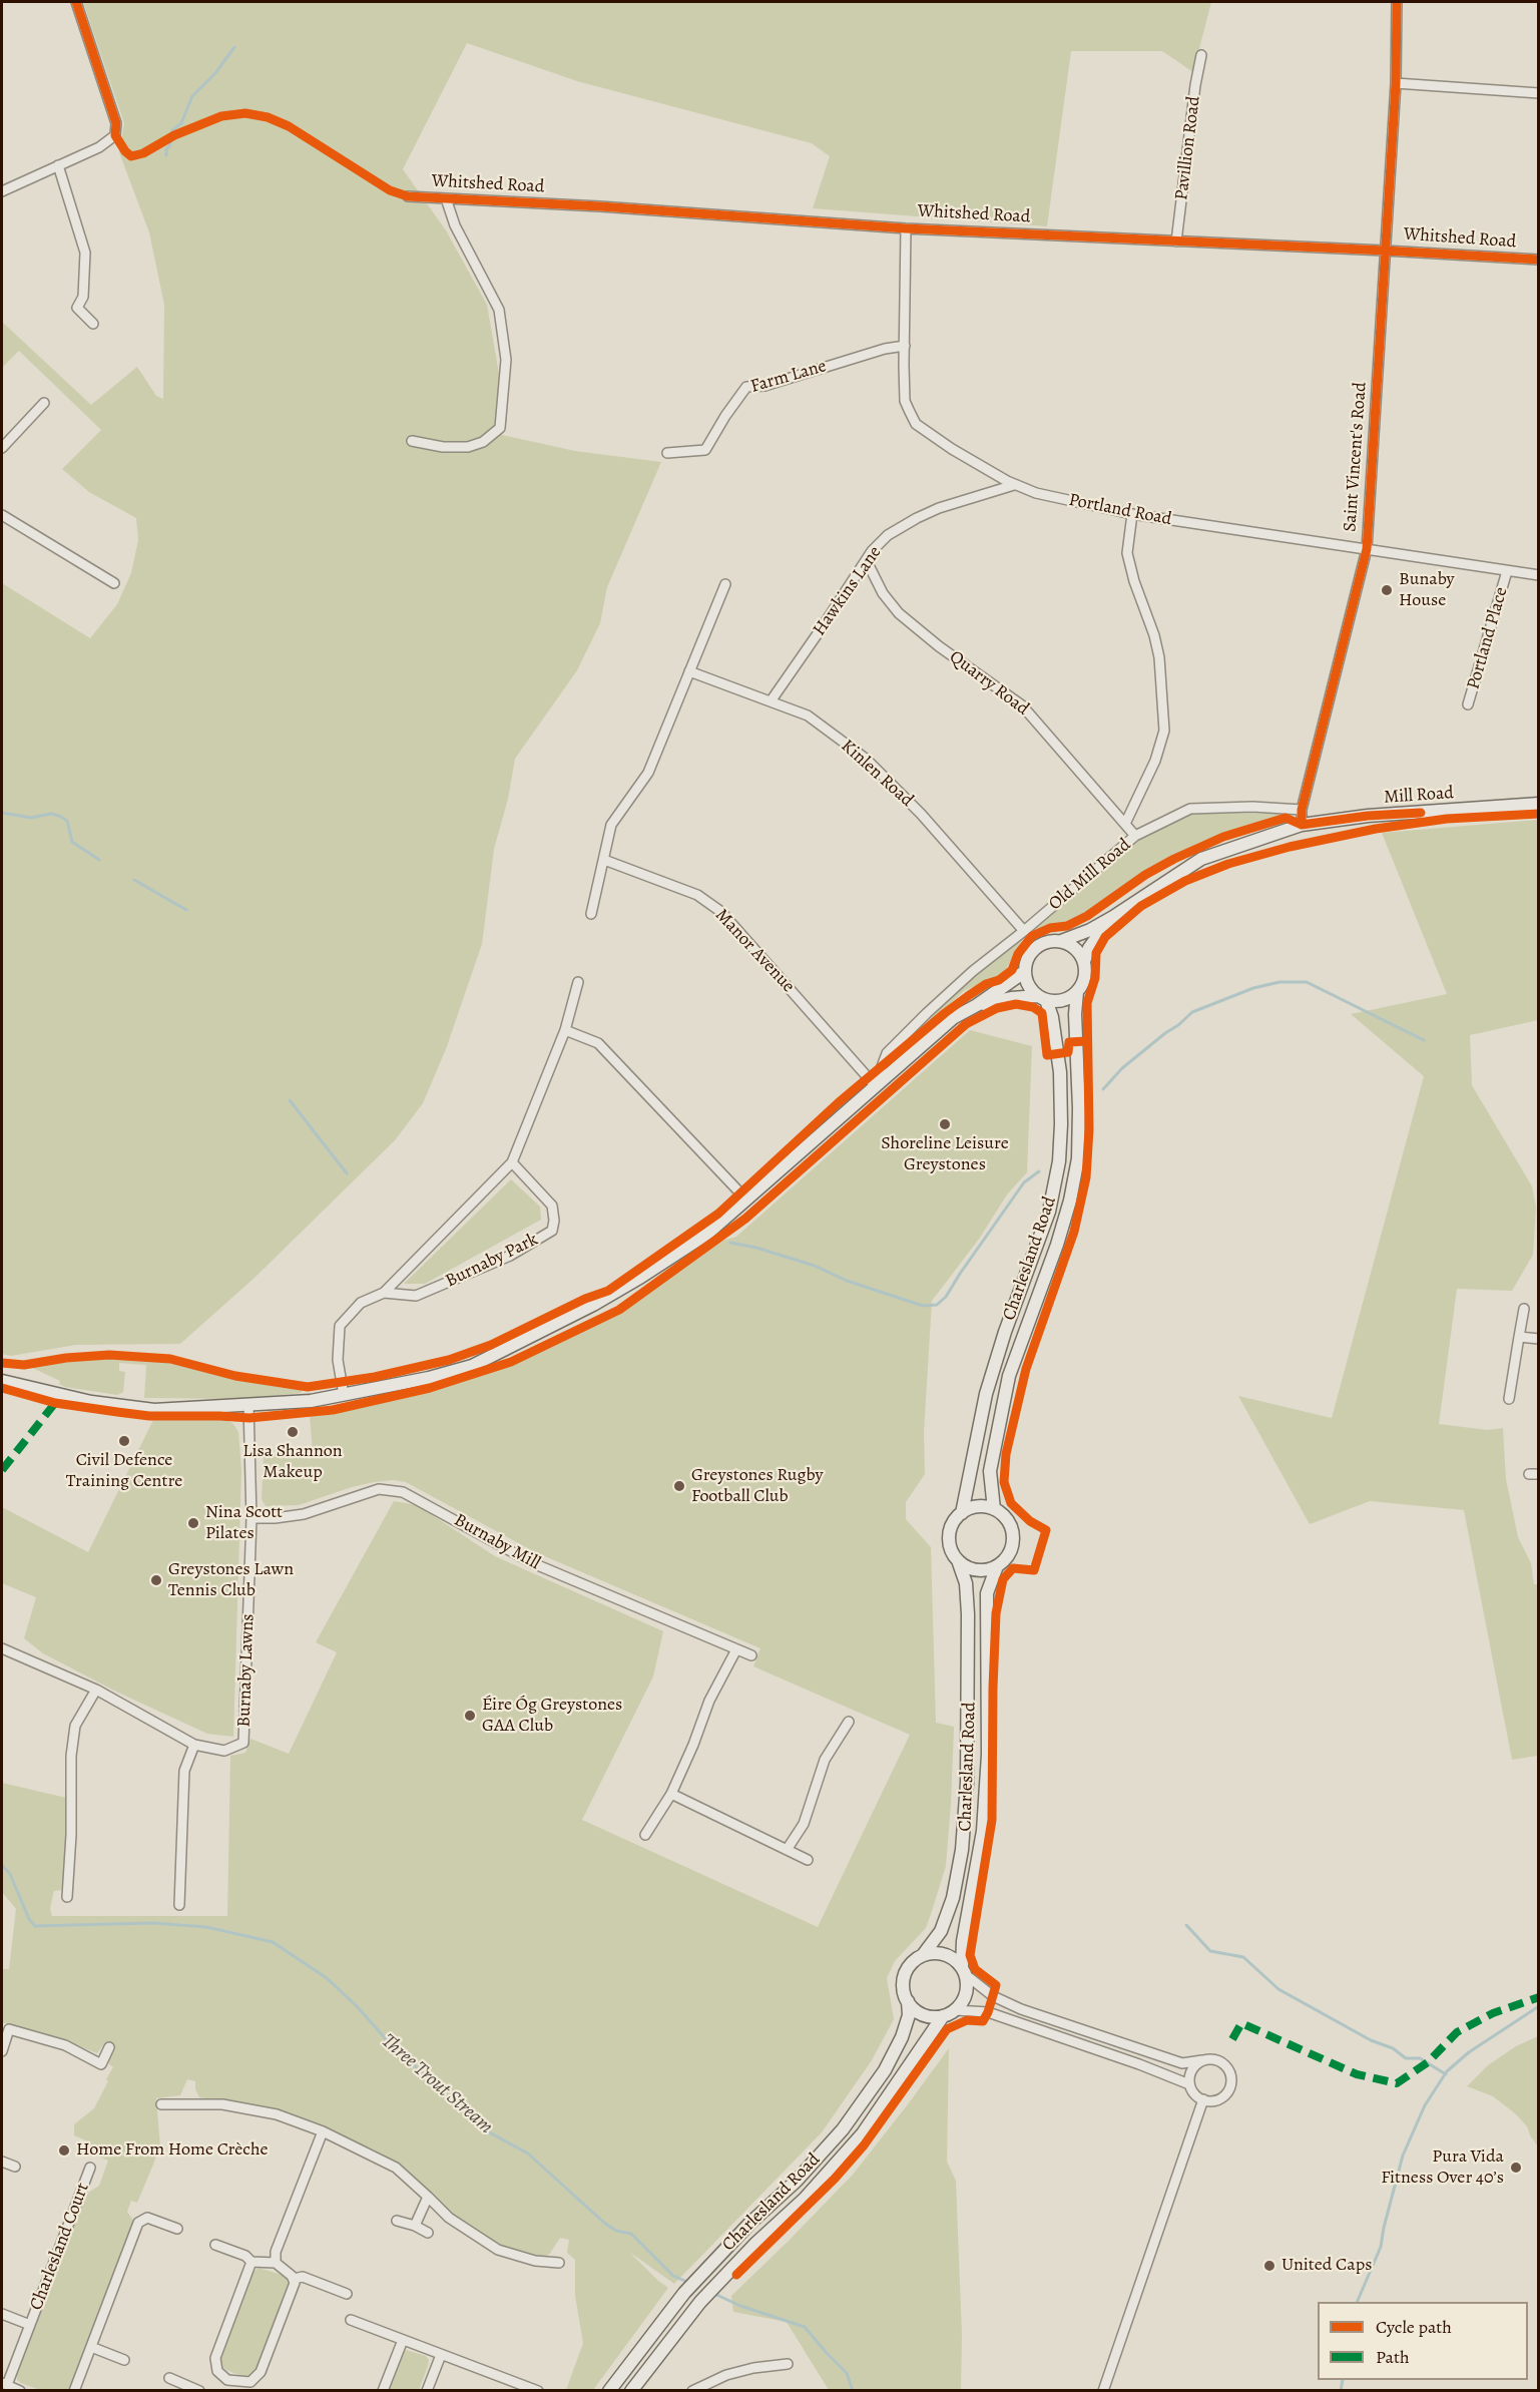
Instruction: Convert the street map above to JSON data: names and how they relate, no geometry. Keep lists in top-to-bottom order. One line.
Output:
{"streets":{"main road":["Mill Road","Charlesland Road"],"street":["Pavillion Road","Whitshed Road","Farm Lane","Saint Vincent's Road","Portland Road","Hawkins Lane","Portland Place","Quarry Road","Kinlen Road","Old Mill Road","Manor Avenue","Burnaby Park","Burnaby Mill","Burnaby Lawns","Charlesland Court"]},"crossings":[["Pavillion Road","Whitshed Road"],["Whitshed Road","Saint Vincent's Road"],["Whitshed Road","Portland Road"],["Farm Lane","Portland Road"],["Saint Vincent's Road","Portland Road"],["Saint Vincent's Road","Mill Road"],["Saint Vincent's Road","Old Mill Road"],["Portland Road","Hawkins Lane"],["Portland Road","Portland Place"],["Hawkins Lane","Quarry Road"],["Hawkins Lane","Kinlen Road"],["Quarry Road","Old Mill Road"],["Kinlen Road","Old Mill Road"],["Mill Road","Charlesland Road"],["Old Mill Road","Manor Avenue"],["Burnaby Mill","Burnaby Lawns"]],"water":["Three Trout Stream"],"places":["Bunaby House","Shoreline Leisure Greystones","Lisa Shannon Makeup","Civil Defence Training Centre","Greystones Rugby Football Club","Nina Scott Pilates","Greystones Lawn Tennis Club","Éire Óg Greystones GAA Club","Home From Home Crèche","Pura Vida Fitness Over 40’s","United Caps"],"legend":["Cycle path","Path"]}
